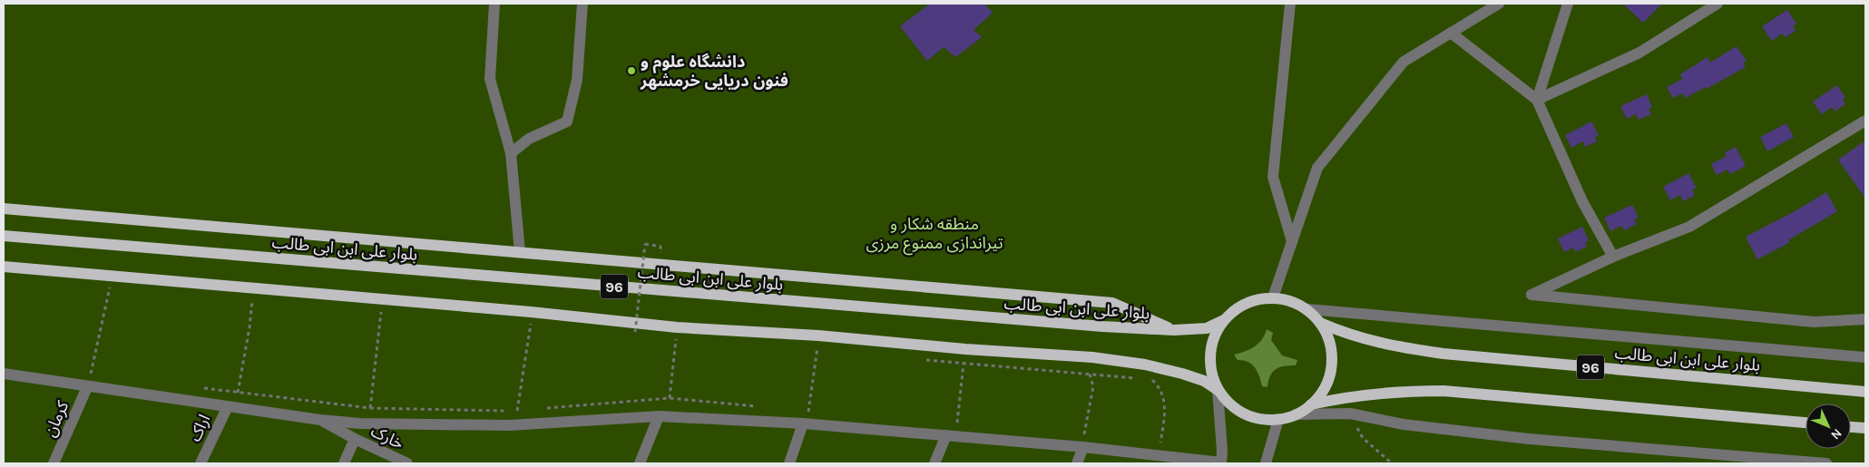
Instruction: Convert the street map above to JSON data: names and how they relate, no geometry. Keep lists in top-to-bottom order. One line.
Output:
{"streets":{"main road":["بلوار علی ابن ابی طالب","96"],"street":["کرمان","اراک","خارک"]},"crossings":[["بلوار علی ابن ابی طالب","96"]],"parks":["منطقه شکار و تیراندازی ممنوع مرزی"],"places":["دانشگاه علوم و فنون دریایی خرمشهر"],"north":"bottom right"}
